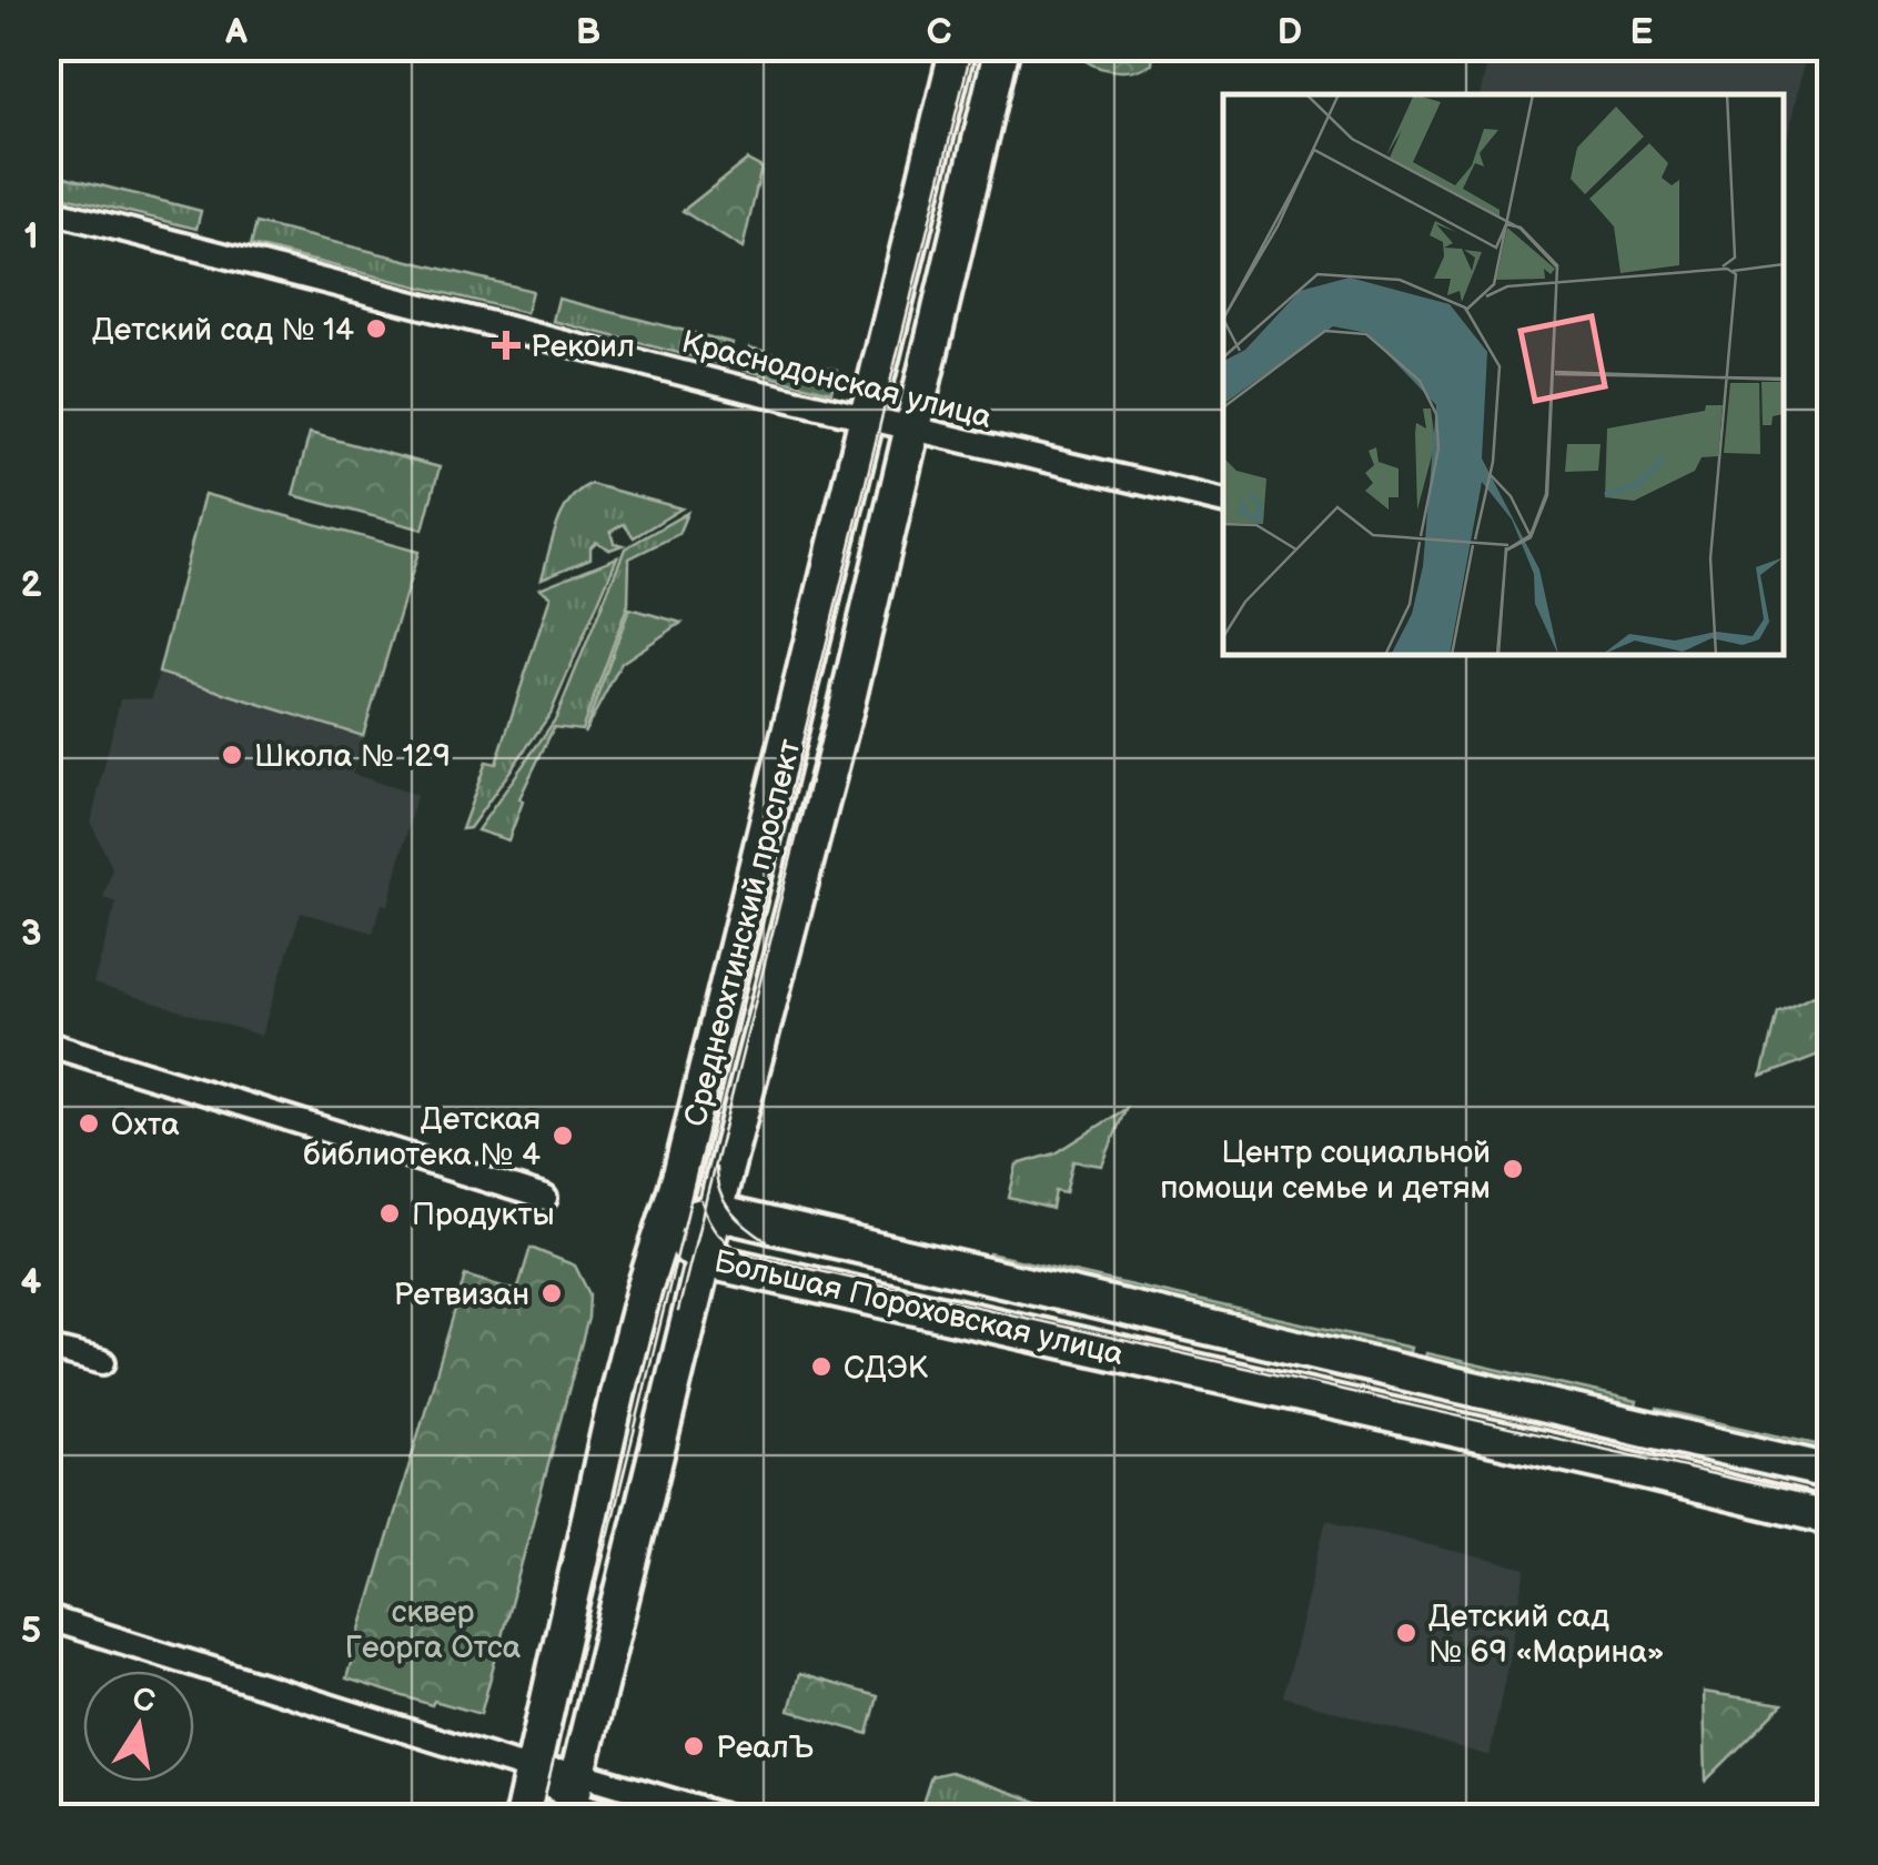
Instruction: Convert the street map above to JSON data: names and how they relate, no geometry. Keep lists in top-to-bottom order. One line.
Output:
{"streets":{"main road":["Среднеохтинский проспект","Большая Пороховская улица"],"street":["Краснодонская улица"]},"crossings":[["Краснодонская улица","Среднеохтинский проспект"],["Среднеохтинский проспект","Большая Пороховская улица"]],"parks":["сквер Георга Отса"],"places":{"other":["Детский сад № 14","Школа № 129","Охта","Детская библиотека № 4","Центр социальной помощи семье и детям","Продукты","Ретвизан","СДЭК","Детский сад № 69 «Марина»","РеалЪ"],"health":["Рекоил"]},"north":"top","grid":{"columns":["A","B","C","D","E"],"rows":["1","2","3","4","5"]}}
